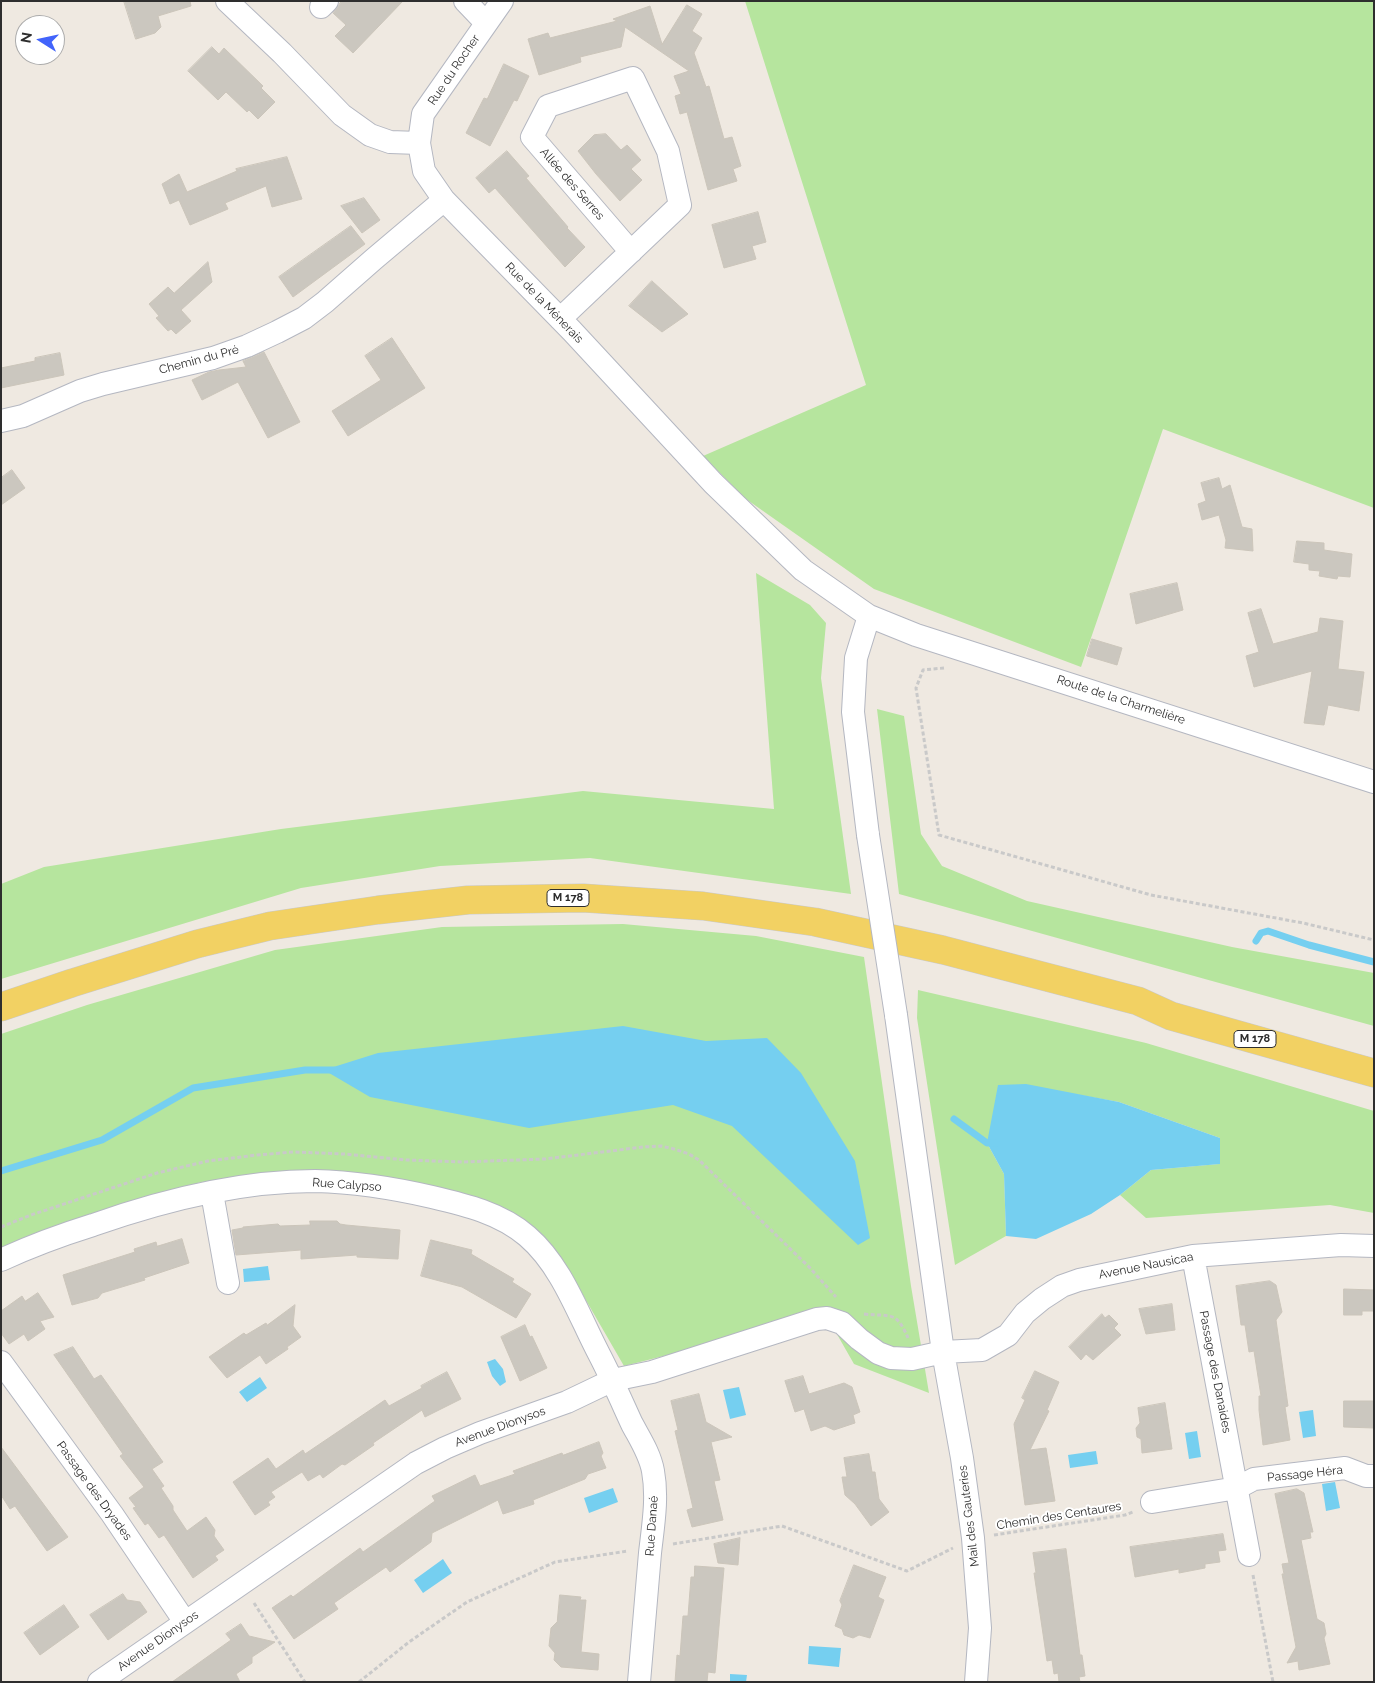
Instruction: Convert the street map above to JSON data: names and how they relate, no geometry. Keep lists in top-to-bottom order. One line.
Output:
{"streets":{"main road":["M 178"],"street":["Rue du Rocher","Allée des Serres","Rue de la Ménerais","Chemin du Pré","Route de la Charmelière","Rue Calypso","Avenue Nausicaa","Passage des Danaides","Avenue Dionysos","Passage Héra","Passage des Dryades","Mail des Gauteries","Rue Danaé"],"path":["Chemin des Centaures"]},"crossings":[["Rue du Rocher","Rue de la Ménerais"],["Allée des Serres","Rue de la Ménerais"],["Rue de la Ménerais","Chemin du Pré"],["Rue de la Ménerais","Route de la Charmelière"],["Rue de la Ménerais","Mail des Gauteries"],["Route de la Charmelière","Mail des Gauteries"],["Rue Calypso","Avenue Dionysos"],["Rue Calypso","Rue Danaé"],["Avenue Nausicaa","Passage des Danaides"],["Avenue Nausicaa","Avenue Dionysos"],["Avenue Nausicaa","Mail des Gauteries"],["Passage des Danaides","Passage Héra"],["Avenue Dionysos","Passage des Dryades"],["Avenue Dionysos","Mail des Gauteries"],["Avenue Dionysos","Rue Danaé"],["Mail des Gauteries","Chemin des Centaures"],["Chemin des Centaures","Rue Danaé"]],"north":"left"}
